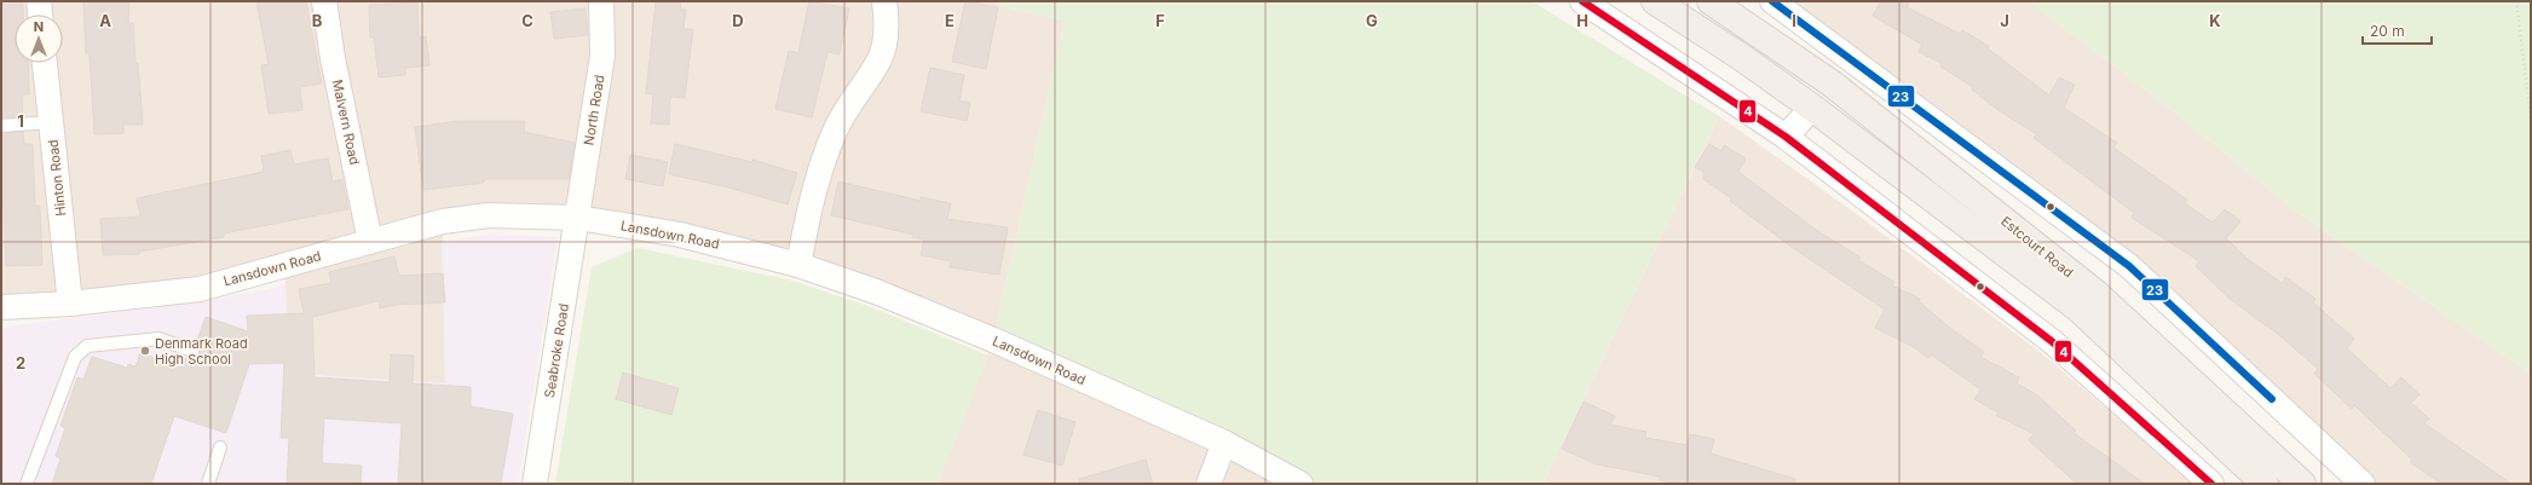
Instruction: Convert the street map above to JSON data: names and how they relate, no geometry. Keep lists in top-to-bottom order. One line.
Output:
{"streets":{"main road":["Estcourt Road"],"street":["North Road","Malvern Road","Hinton Road","Lansdown Road","Seabroke Road"]},"crossings":[["North Road","Lansdown Road"],["North Road","Seabroke Road"],["Malvern Road","Lansdown Road"],["Hinton Road","Lansdown Road"],["Lansdown Road","Seabroke Road"]],"places":["Denmark Road High School"],"lines":["transit line 4","transit line 23"],"scale_bar":"20 m","north":"top","grid":{"columns":["A","B","C","D","E","F","G","H","I","J","K"],"rows":["1","2"]}}
